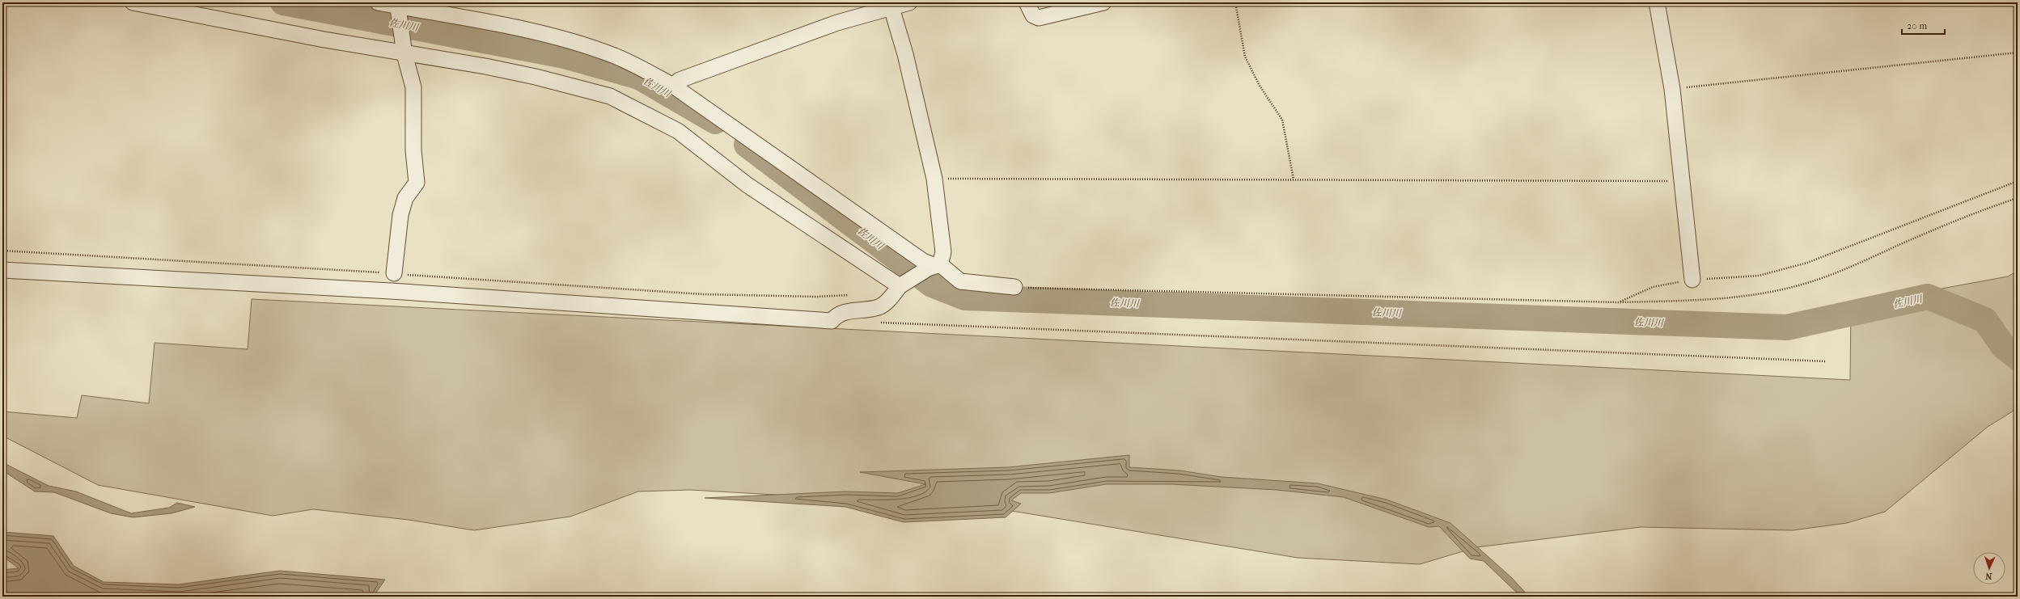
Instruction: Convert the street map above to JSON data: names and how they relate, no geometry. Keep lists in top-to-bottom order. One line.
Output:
{"water":["佐川川"],"scale_bar":"20 m","north":"bottom"}
